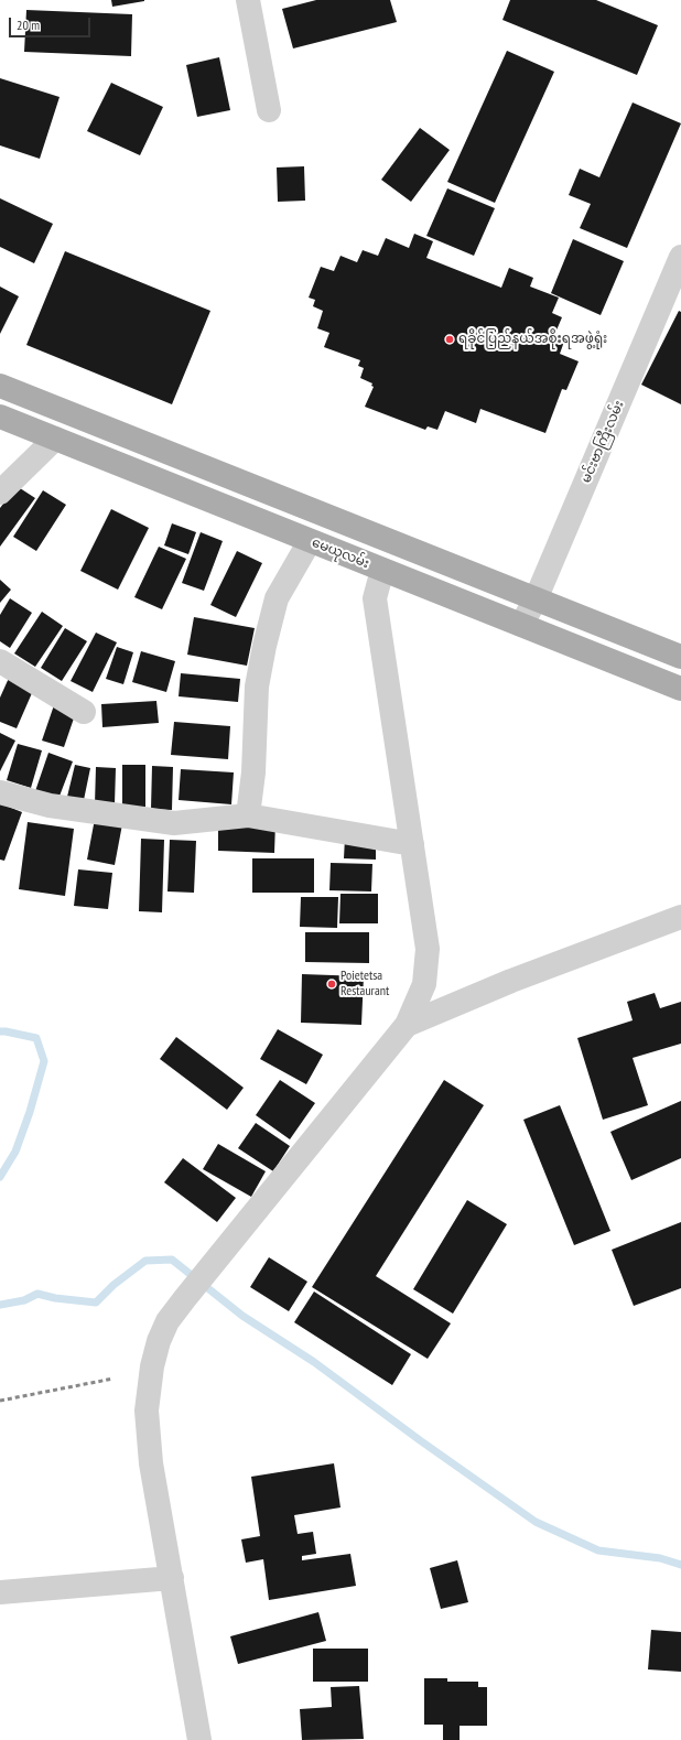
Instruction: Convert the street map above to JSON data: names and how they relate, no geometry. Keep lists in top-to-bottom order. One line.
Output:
{"streets":{"main road":["မေယုလမ်း"],"street":["မင်းဗာကြီးလမ်း"]},"crossings":[["မင်းဗာကြီးလမ်း","မေယုလမ်း"]],"places":["ရခိုင်ပြည်နယ်အစိုးရအဖွဲ့ရုံး","Poietetsa Restaurant"],"scale_bar":"20 m"}
